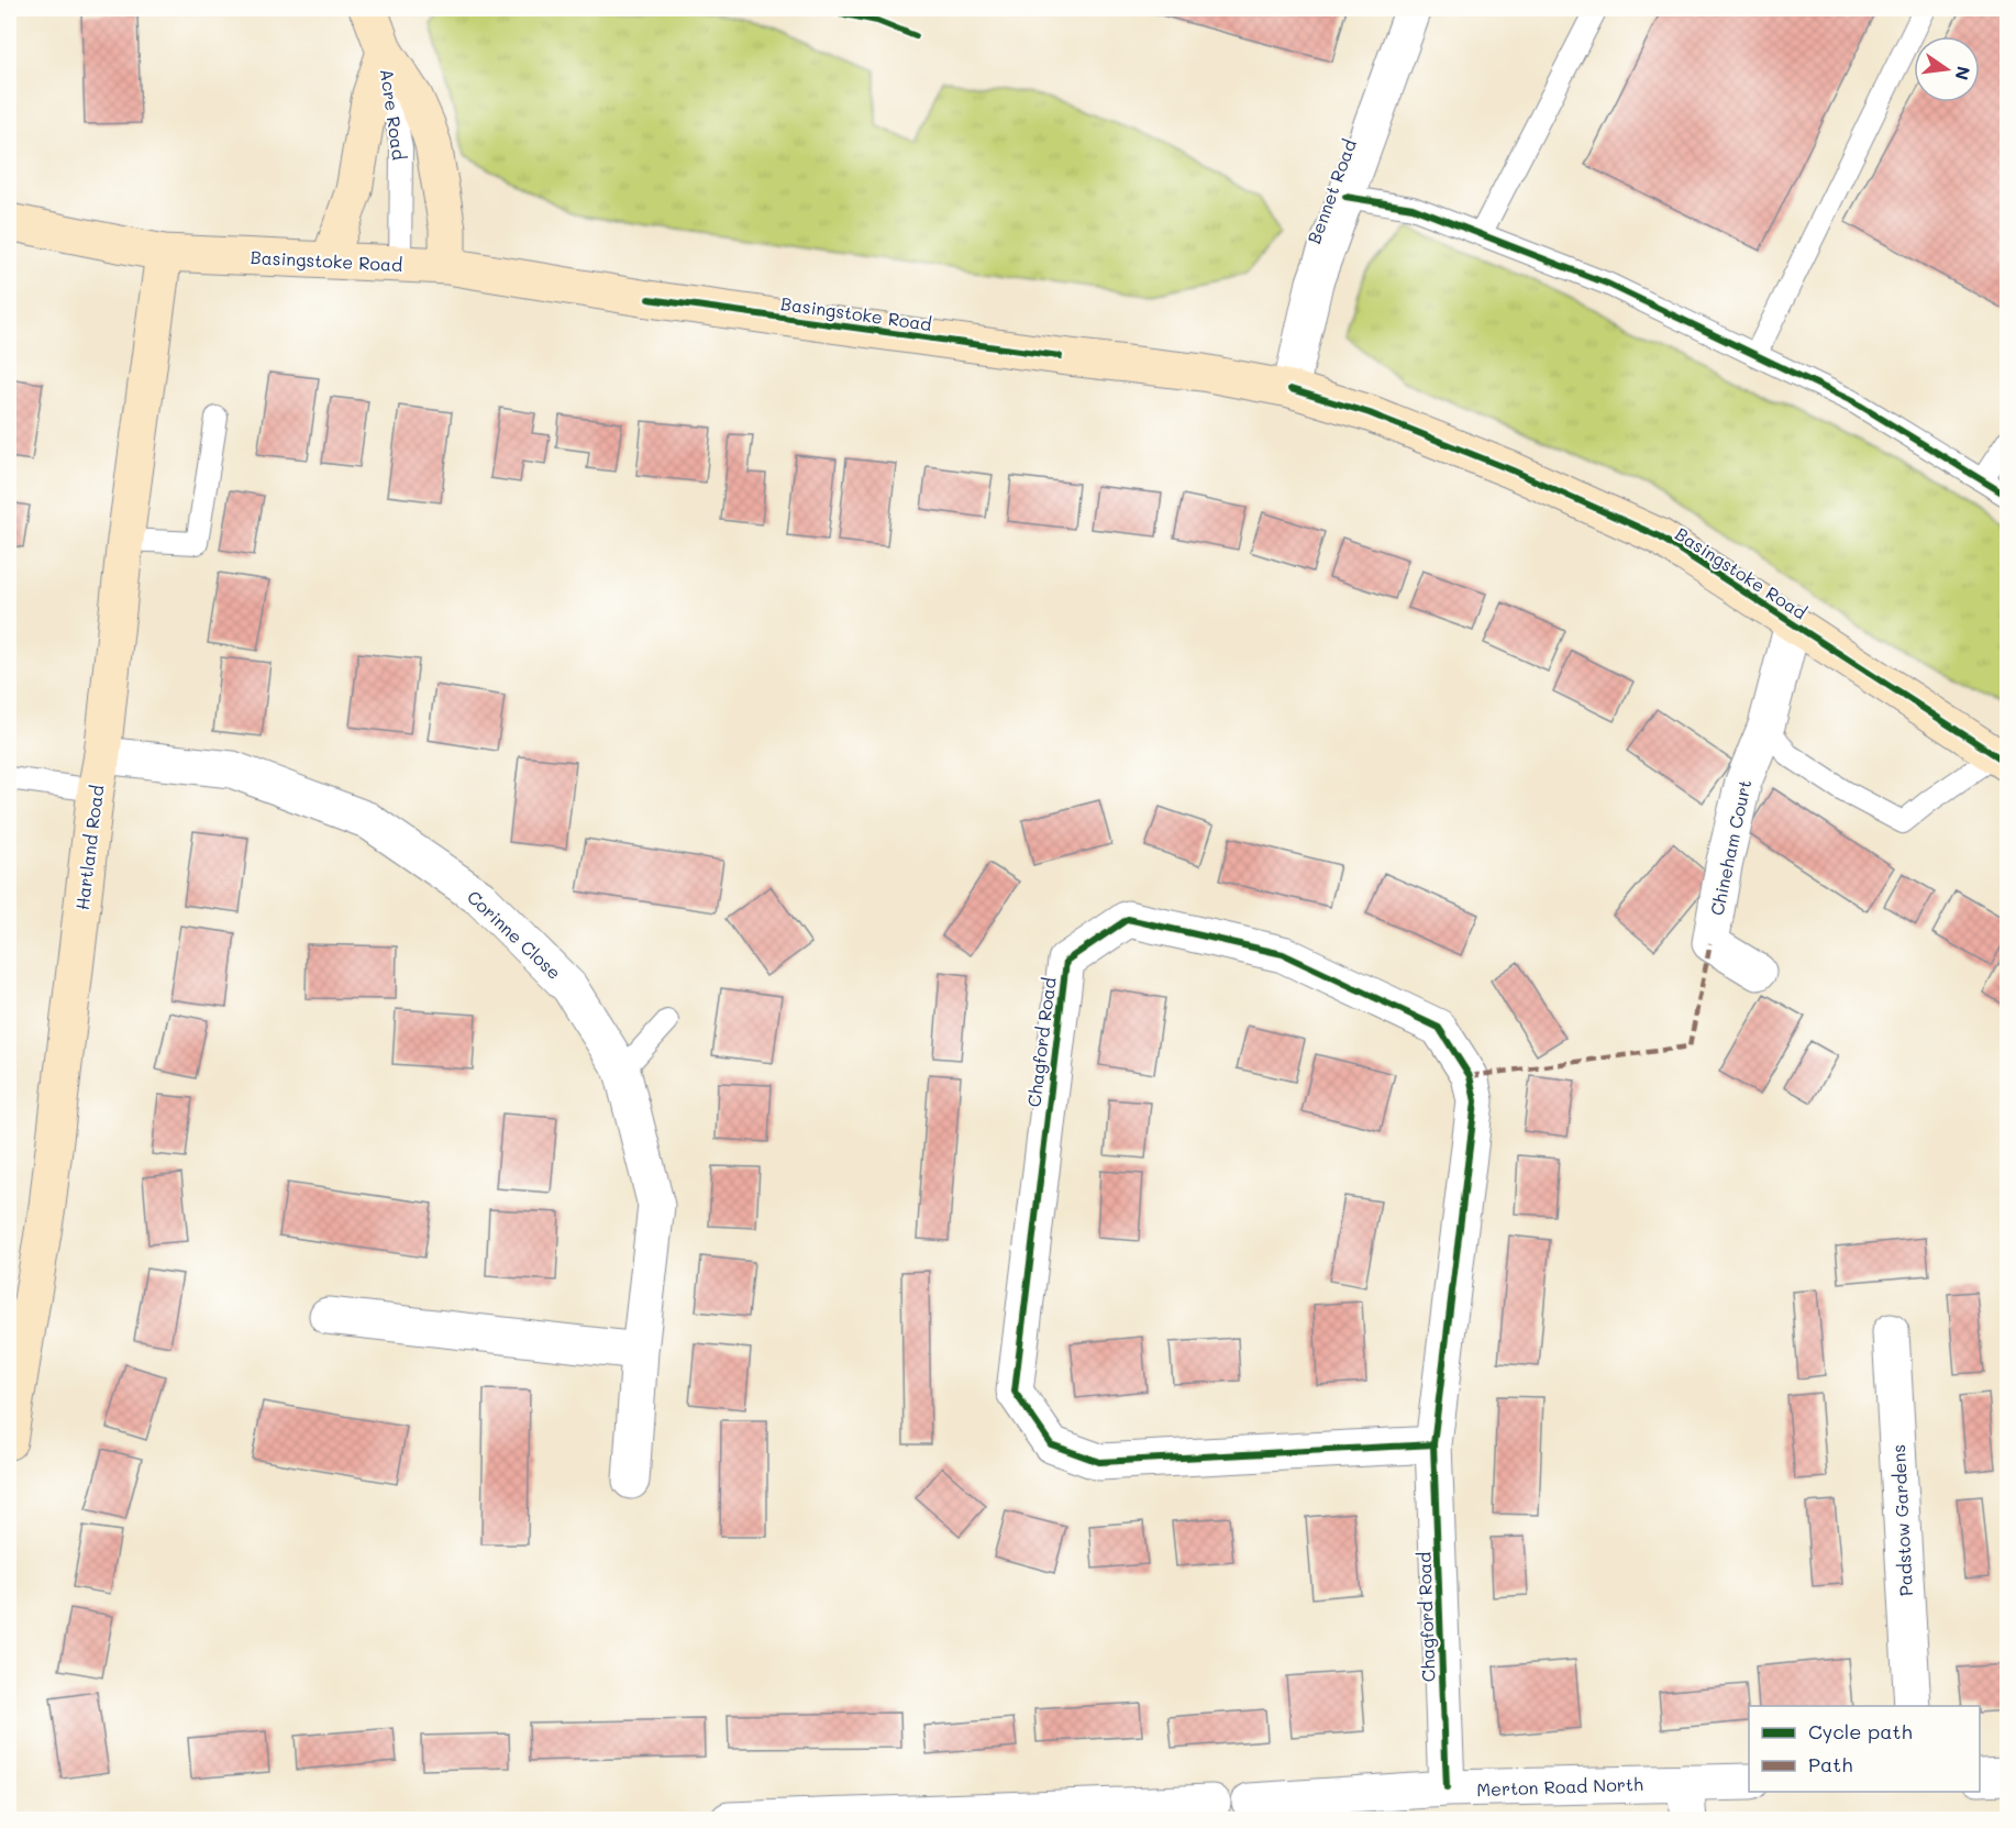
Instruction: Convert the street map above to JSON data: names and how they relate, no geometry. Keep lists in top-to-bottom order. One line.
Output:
{"streets":{"main road":["Acre Road","Basingstoke Road","Hartland Road"],"street":["Bennet Road","Chineham Court","Corinne Close","Chagford Road","Padstow Gardens","Merton Road North"]},"crossings":[["Acre Road","Basingstoke Road"],["Bennet Road","Basingstoke Road"],["Basingstoke Road","Hartland Road"],["Basingstoke Road","Chineham Court"],["Hartland Road","Corinne Close"],["Chagford Road","Merton Road North"]],"legend":["Cycle path","Path"],"north":"right"}
